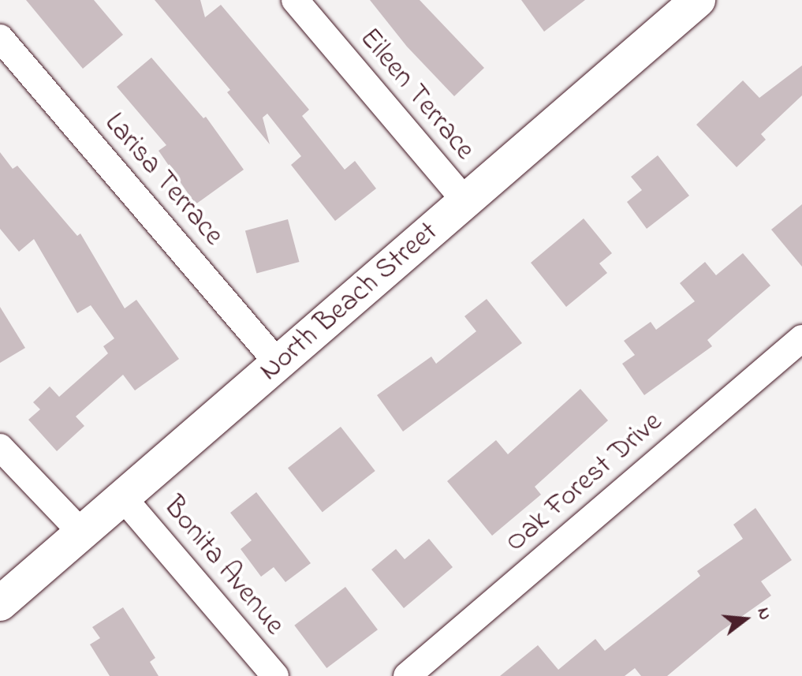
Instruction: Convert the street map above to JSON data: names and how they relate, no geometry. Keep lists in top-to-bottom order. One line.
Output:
{"streets":{"street":["Eileen Terrace","Larisa Terrace","North Beach Street","Oak Forest Drive","Bonita Avenue"]},"crossings":[["Eileen Terrace","North Beach Street"],["Larisa Terrace","North Beach Street"],["North Beach Street","Bonita Avenue"]],"north":"right"}
